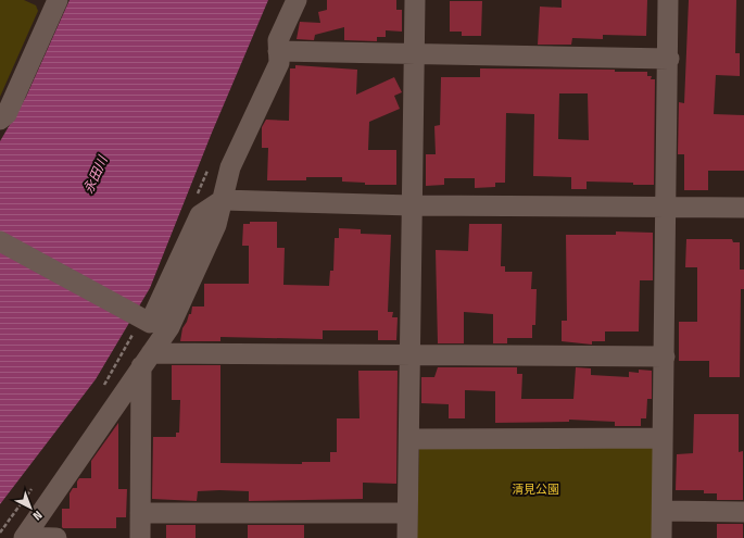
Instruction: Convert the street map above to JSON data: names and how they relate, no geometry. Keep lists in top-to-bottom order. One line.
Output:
{"water":["永田川"],"parks":["清見公園"],"north":"bottom right"}
